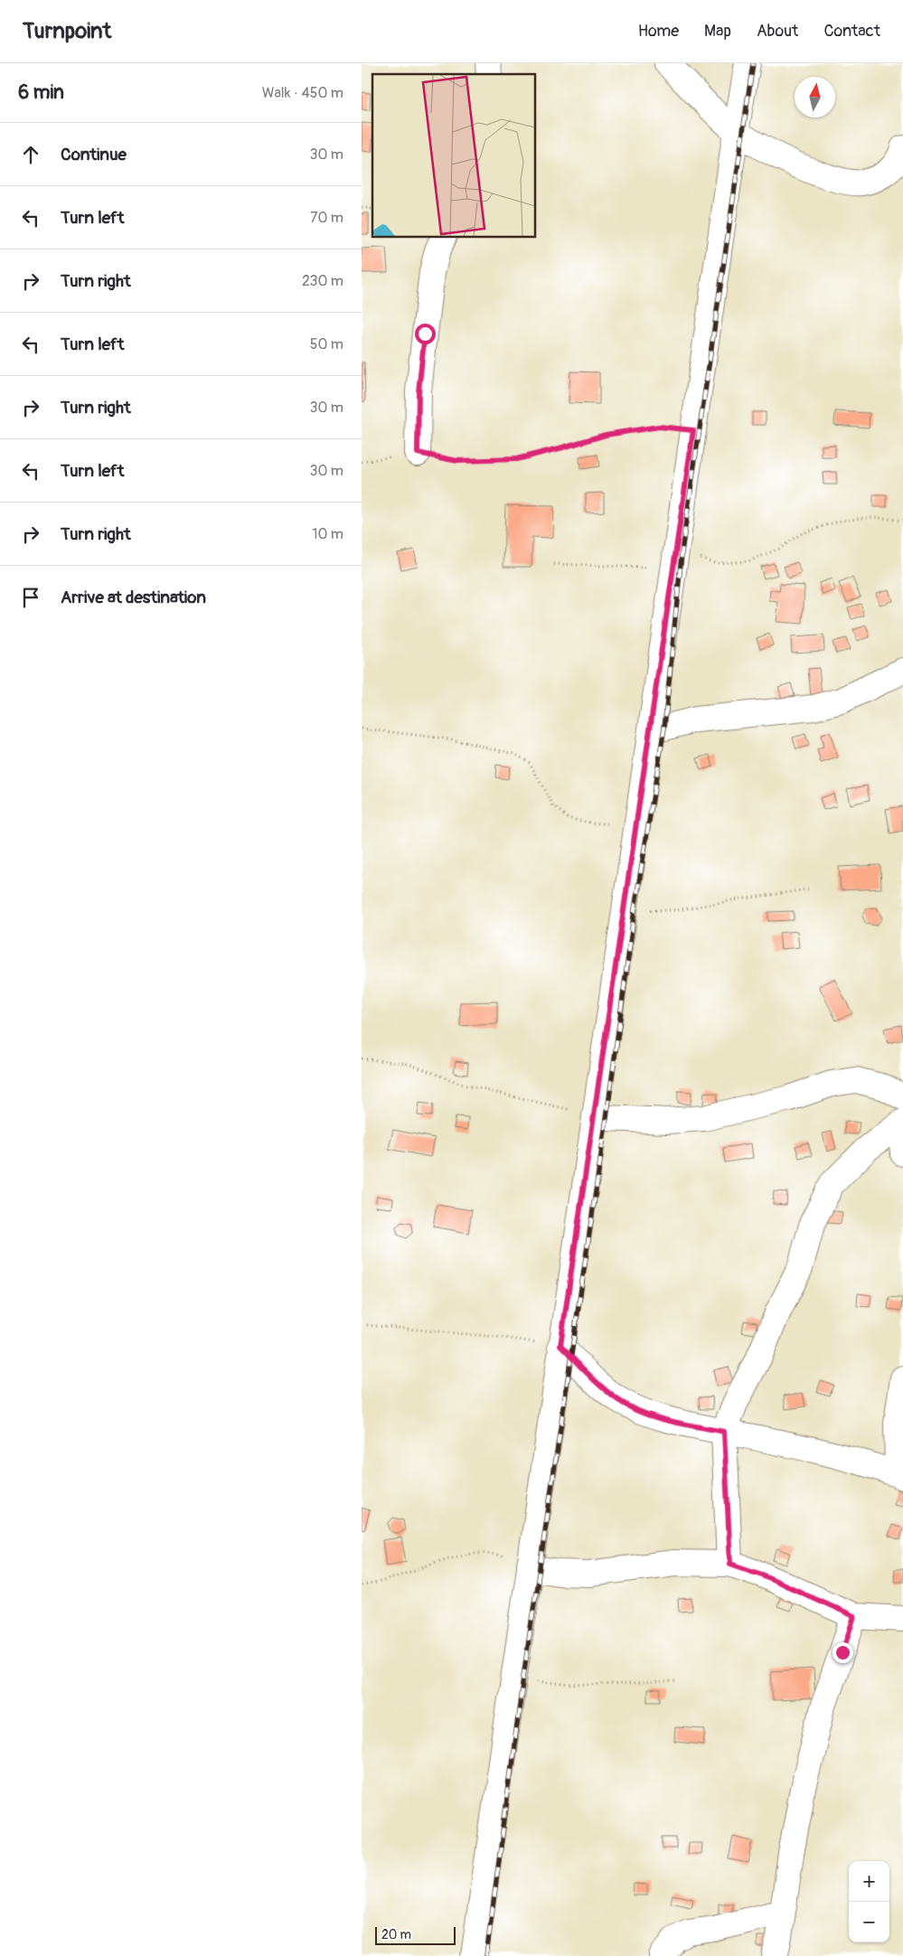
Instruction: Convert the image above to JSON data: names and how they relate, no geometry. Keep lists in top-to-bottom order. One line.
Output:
{"scale_bar":"20 m","north":"top","page":{"header":"Turnpoint","nav":["Home","Map","About","Contact"],"heading":["6 min","Walk · 450 m"],"list":[["Continue","30 m"],["Turn left","70 m"],["Turn right","230 m"],["Turn left","50 m"],["Turn right","30 m"],["Turn left","30 m"],["Turn right","10 m"],"Arrive at destination"],"map_buttons":["+","−"],"scale":"20 m"}}
